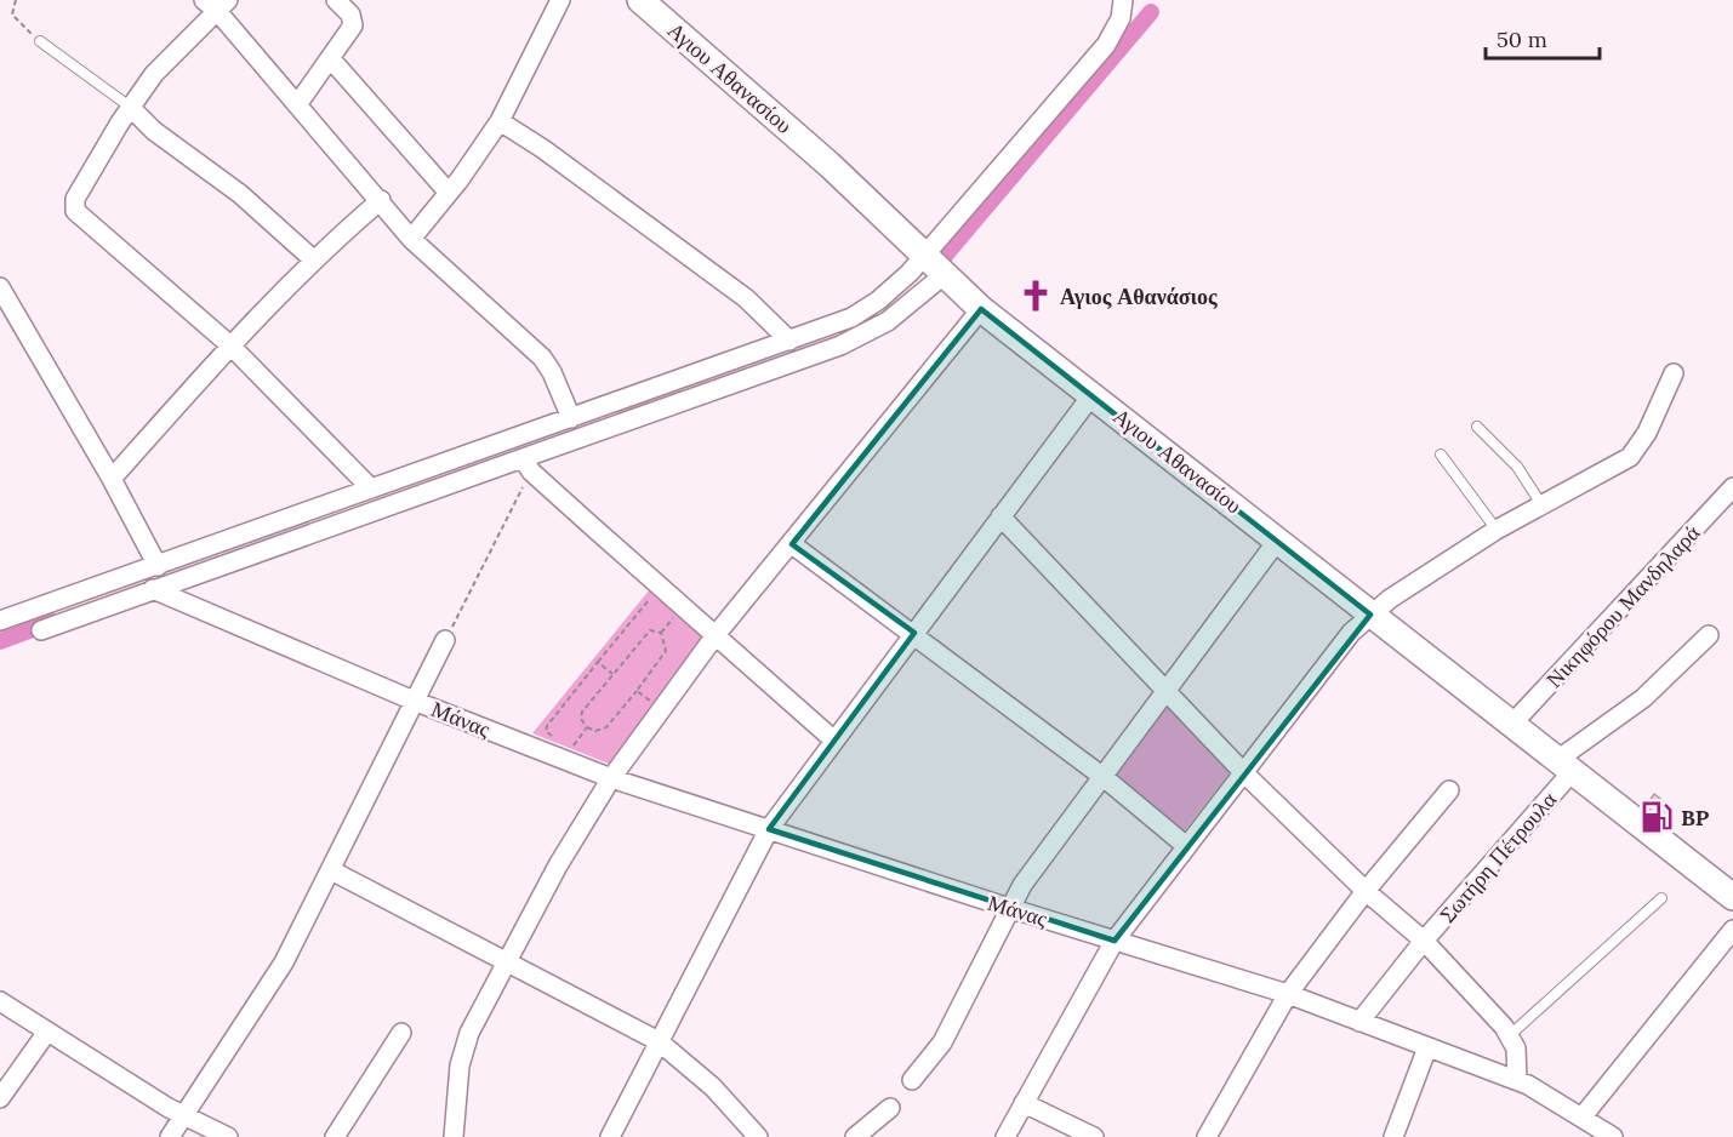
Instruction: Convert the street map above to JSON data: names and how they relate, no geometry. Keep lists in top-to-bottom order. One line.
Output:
{"streets":{"main road":["Αγιου Αθανασίου"],"street":["Νικηφόρου Μανδηλαρά","Μάνας","Σωτήρη Πέτρουλα"]},"crossings":[["Αγιου Αθανασίου","Νικηφόρου Μανδηλαρά"],["Αγιου Αθανασίου","Σωτήρη Πέτρουλα"],["Μάνας","Σωτήρη Πέτρουλα"]],"places":{"church":["Αγιος Αθανάσιος"],"fuel station":["BP"]},"scale_bar":"50 m"}
